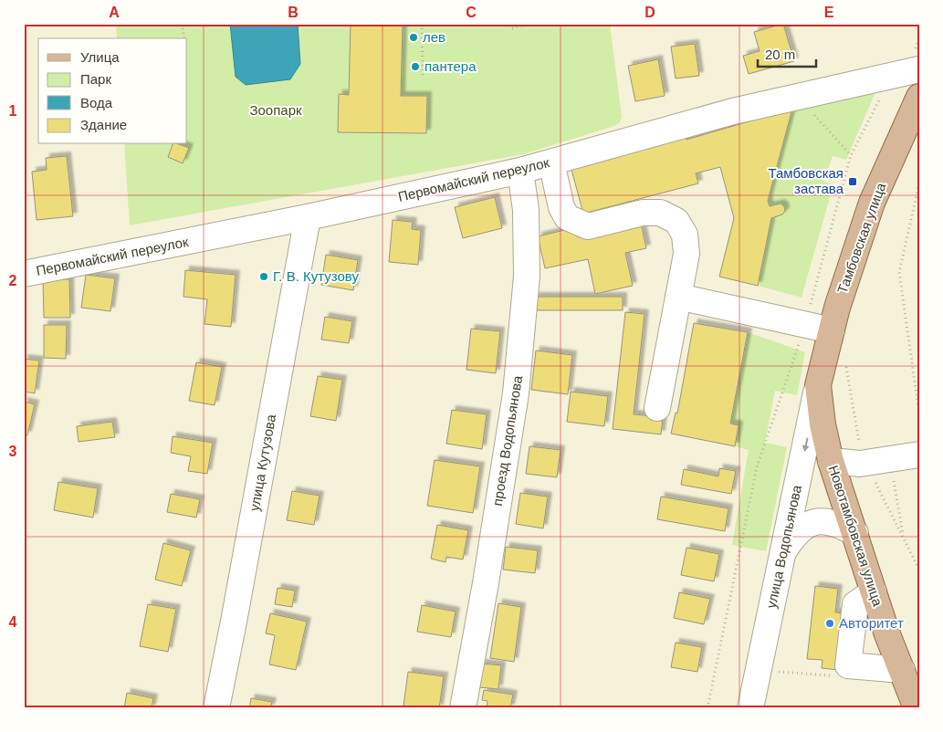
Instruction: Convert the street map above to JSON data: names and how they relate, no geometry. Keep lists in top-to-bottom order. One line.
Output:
{"streets":{"main road":["Тамбовская улица","Новотамбовская улица"],"street":["Первомайский переулок","проезд Водопьянова","улица Кутузова","улица Водопьянова"]},"crossings":[["Первомайский переулок","проезд Водопьянова"],["Первомайский переулок","улица Кутузова"],["Тамбовская улица","Новотамбовская улица"],["Тамбовская улица","улица Водопьянова"],["Новотамбовская улица","улица Водопьянова"]],"parks":["Зоопарк"],"places":{"other":["лев","пантера","Г. В. Кутузову","Авторитет"],"transit":["Тамбовская застава"]},"legend":["Улица","Парк","Вода","Здание"],"scale_bar":"20 m","grid":{"columns":["A","B","C","D","E"],"rows":["1","2","3","4"]}}
